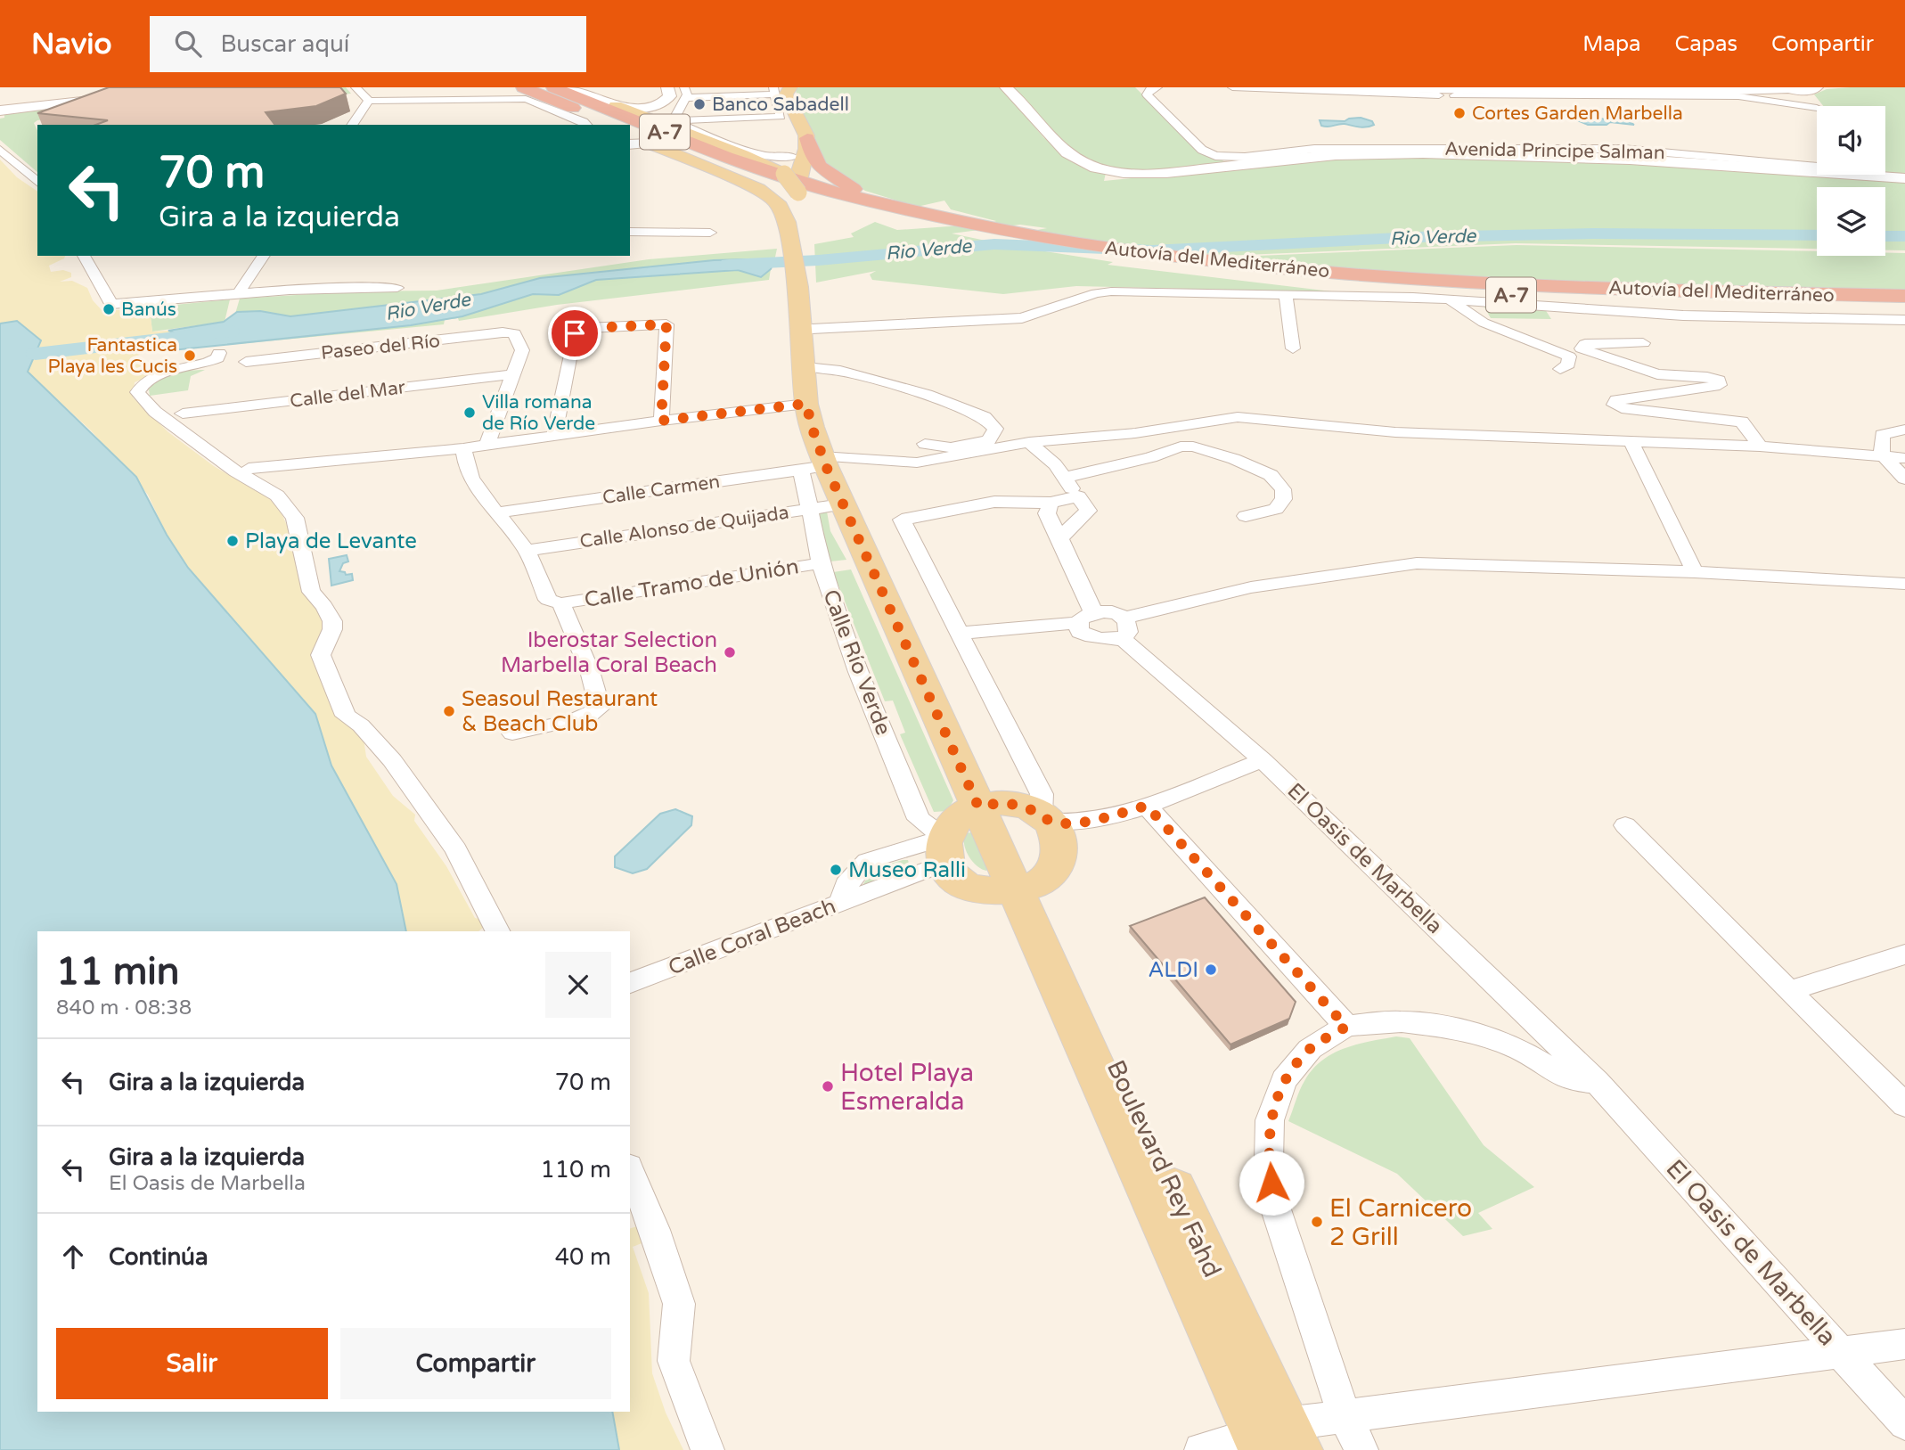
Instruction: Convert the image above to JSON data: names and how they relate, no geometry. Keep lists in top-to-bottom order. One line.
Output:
{"streets":{"highway":["A-7","Autovía del Mediterráneo"],"main road":["Boulevard Rey Fahd"],"street":["Avenida Principe Salman","Paseo del Río","Calle del Mar","Calle Carmen","Calle Alonso de Quijada","Calle Tramo de Unión","Calle Río Verde","El Oasis de Marbella","Calle Coral Beach"]},"crossings":[["Paseo del Río","Calle del Mar"],["Calle Carmen","Calle Río Verde"],["Calle Alonso de Quijada","Calle Río Verde"],["Calle Tramo de Unión","Calle Río Verde"],["Calle Río Verde","Calle Coral Beach"]],"water":["Rio Verde"],"places":["Banco Sabadell","Cortes Garden Marbella","Banús","Fantastica Playa les Cucis","Villa romana de Río Verde","Playa de Levante","Iberostar Selection Marbella Coral Beach","Seasoul Restaurant & Beach Club","Museo Ralli","ALDI","Hotel Playa Esmeralda","El Carnicero 2 Grill"],"page":{"header":"Navio","search":"Buscar aquí","nav":["Mapa","Capas","Compartir"],"turn":["70 m","Gira a la izquierda"],"heading":["11 min","840 m · 08:38"],"list":[{"name":"Gira a la izquierda","value":"70 m"},{"name":"Gira a la izquierda","note":"El Oasis de Marbella","value":"110 m"},{"name":"Continúa","value":"40 m"}],"buttons":["Salir","Compartir"]}}
